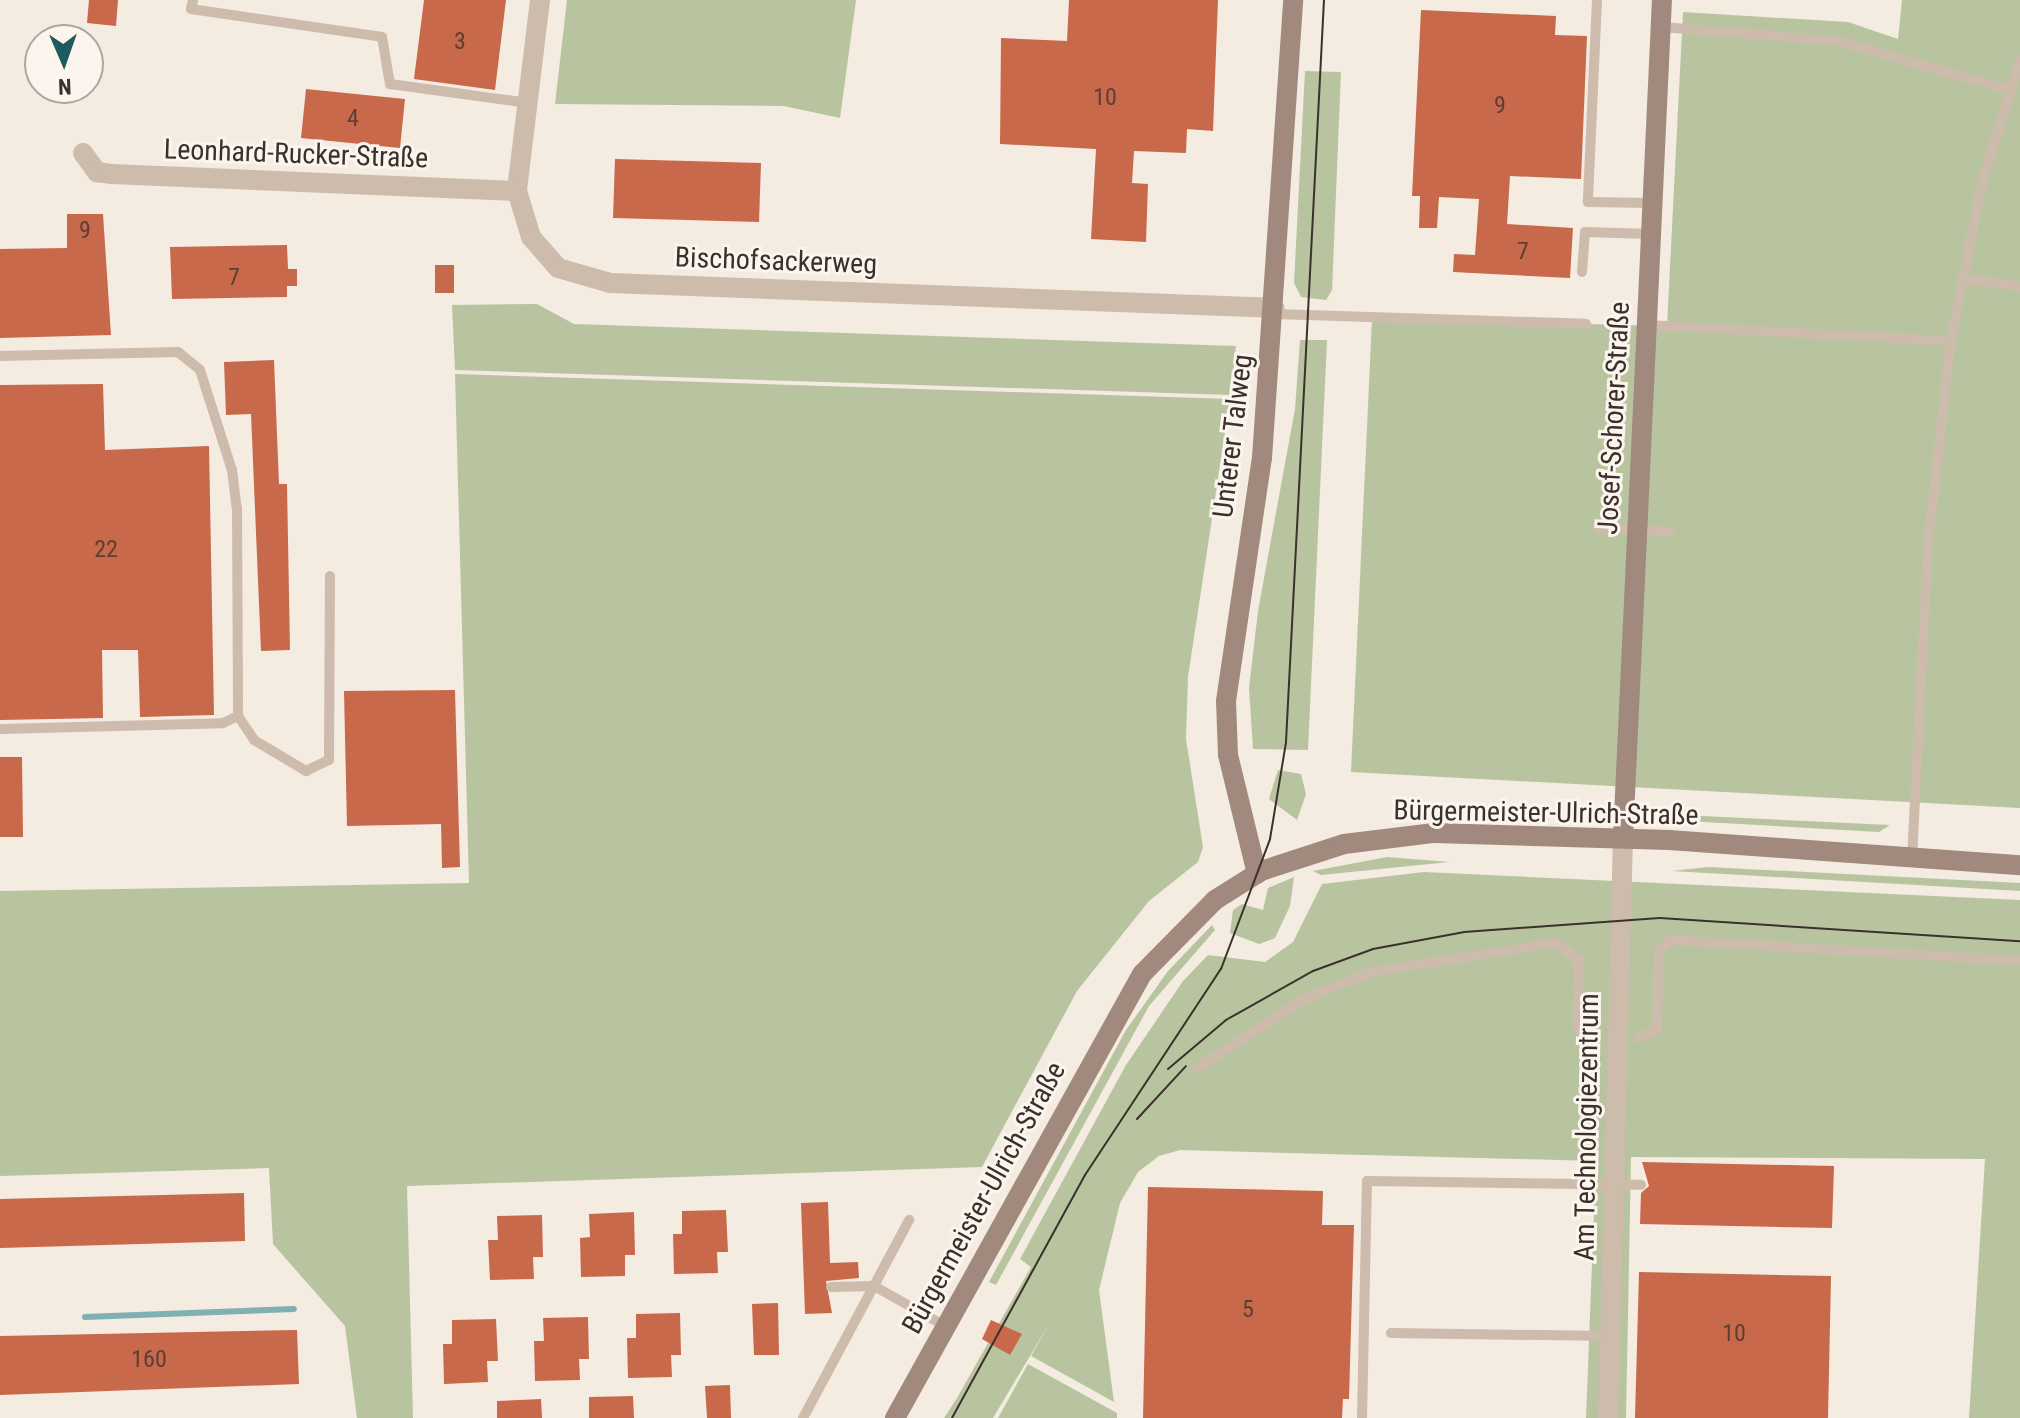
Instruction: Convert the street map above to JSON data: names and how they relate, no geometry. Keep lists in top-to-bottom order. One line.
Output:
{"streets":{"street":["Leonhard-Rucker-Straße","Bischofsackerweg","Josef-Schorer-Straße","Unterer Talweg","Bürgermeister-Ulrich-Straße","Am Technologiezentrum"]},"crossings":[["Leonhard-Rucker-Straße","Bischofsackerweg"],["Bischofsackerweg","Unterer Talweg"],["Josef-Schorer-Straße","Bürgermeister-Ulrich-Straße"],["Josef-Schorer-Straße","Am Technologiezentrum"],["Unterer Talweg","Bürgermeister-Ulrich-Straße"],["Bürgermeister-Ulrich-Straße","Am Technologiezentrum"]],"house_numbers":["3","10","9","4","9","7","7","22","5","10","160"],"north":"bottom"}
